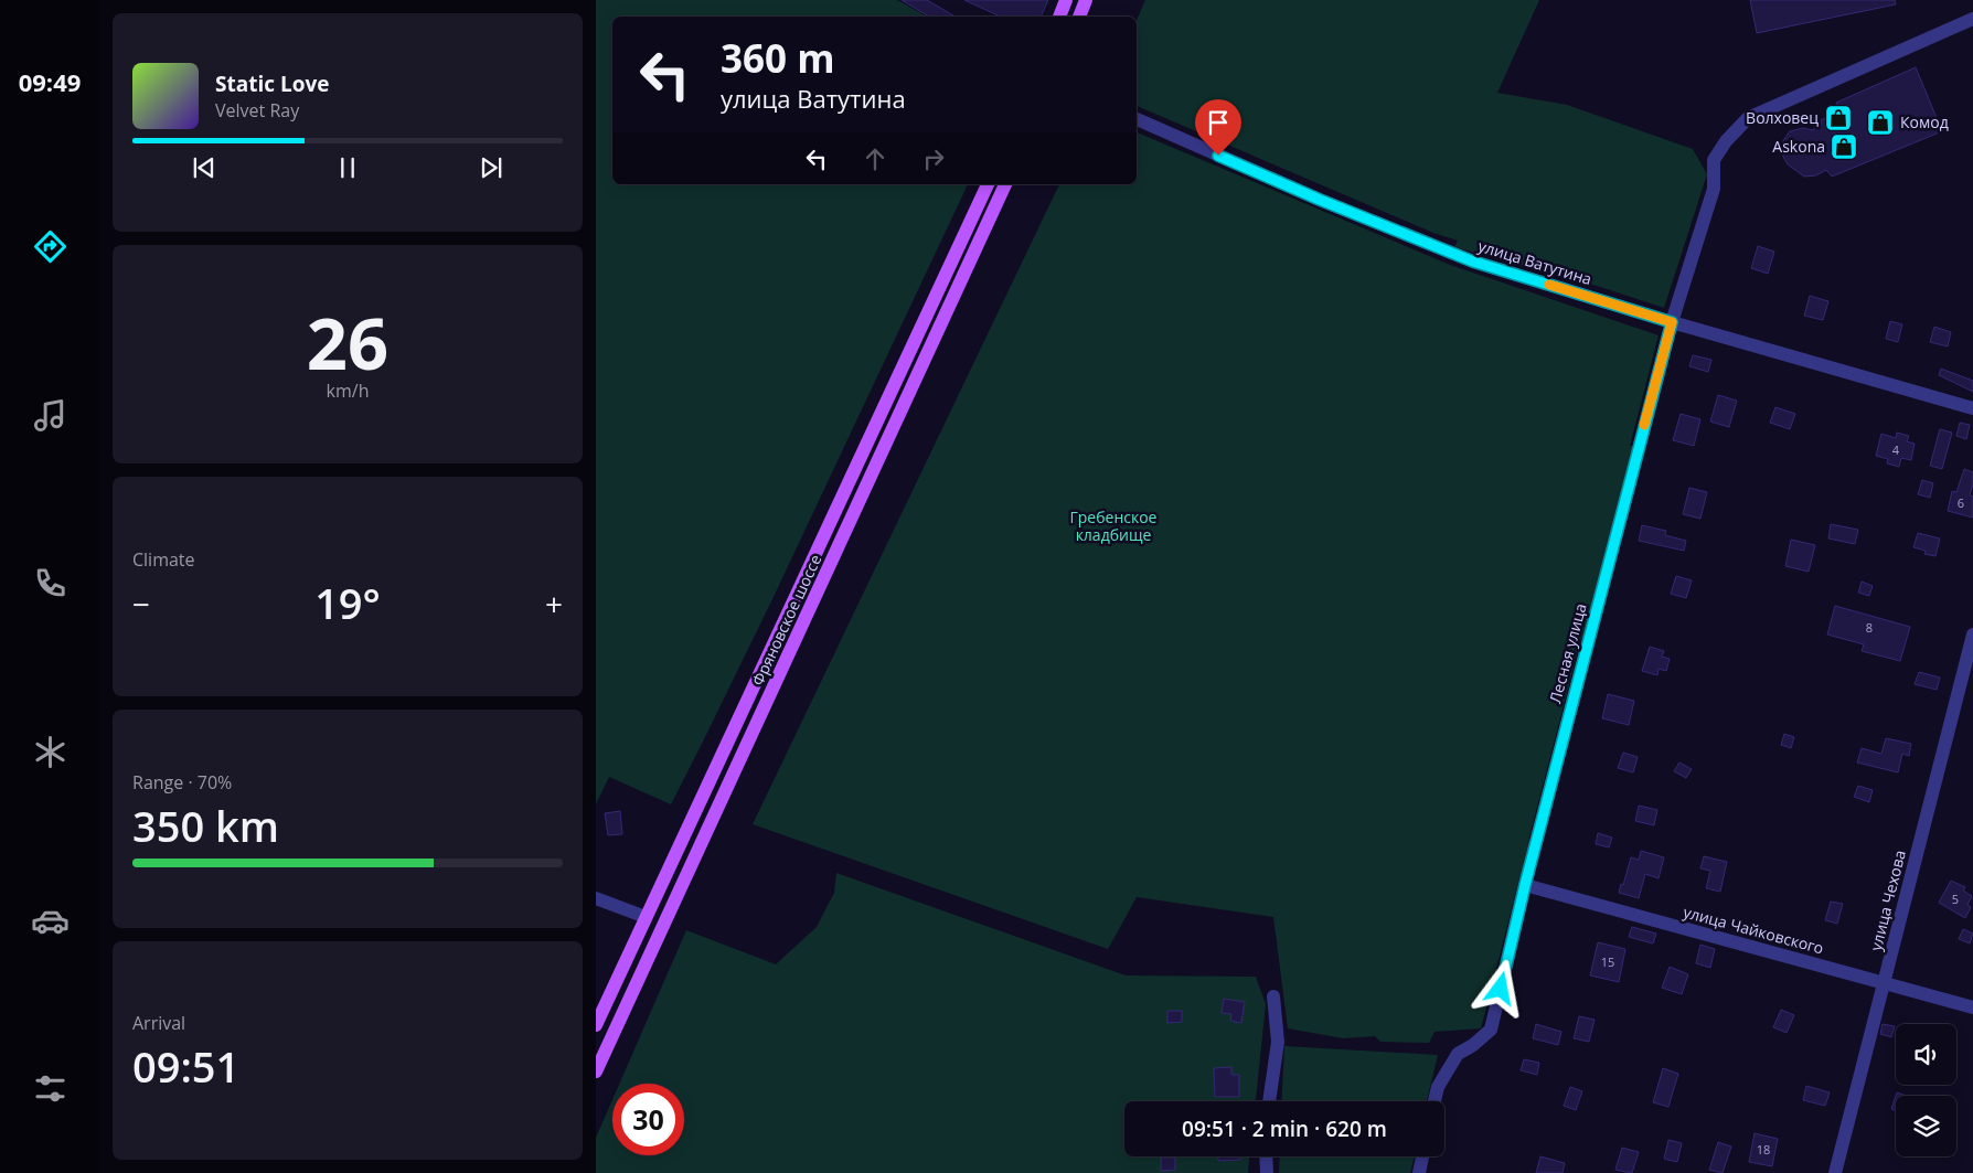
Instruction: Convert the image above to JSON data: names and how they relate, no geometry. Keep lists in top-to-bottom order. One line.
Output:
{"streets":{"main road":["Фряновское шоссе"],"street":["улица Ватутина","Лесная улица","улица Чехова","улица Чайковского"]},"crossings":[["улица Ватутина","Лесная улица"],["Лесная улица","улица Чайковского"],["улица Чехова","улица Чайковского"]],"parks":["Гребенское кладбище"],"places":{"shop":["Волховец","Комод","Askona"]},"house_numbers":["4","6","8","5","15","18"],"page":{"tabs":"09:49","turn":["360 m","улица Ватутина"],"song":["Static Love","Velvet Ray"],"tile":[["26","km/h"],"Climate",["Range · 70%","350 km"],["Arrival","09:51"]],"heat":["−","19°","+"],"limit":"30","trip":"09:51 · 2 min · 620 m"}}
